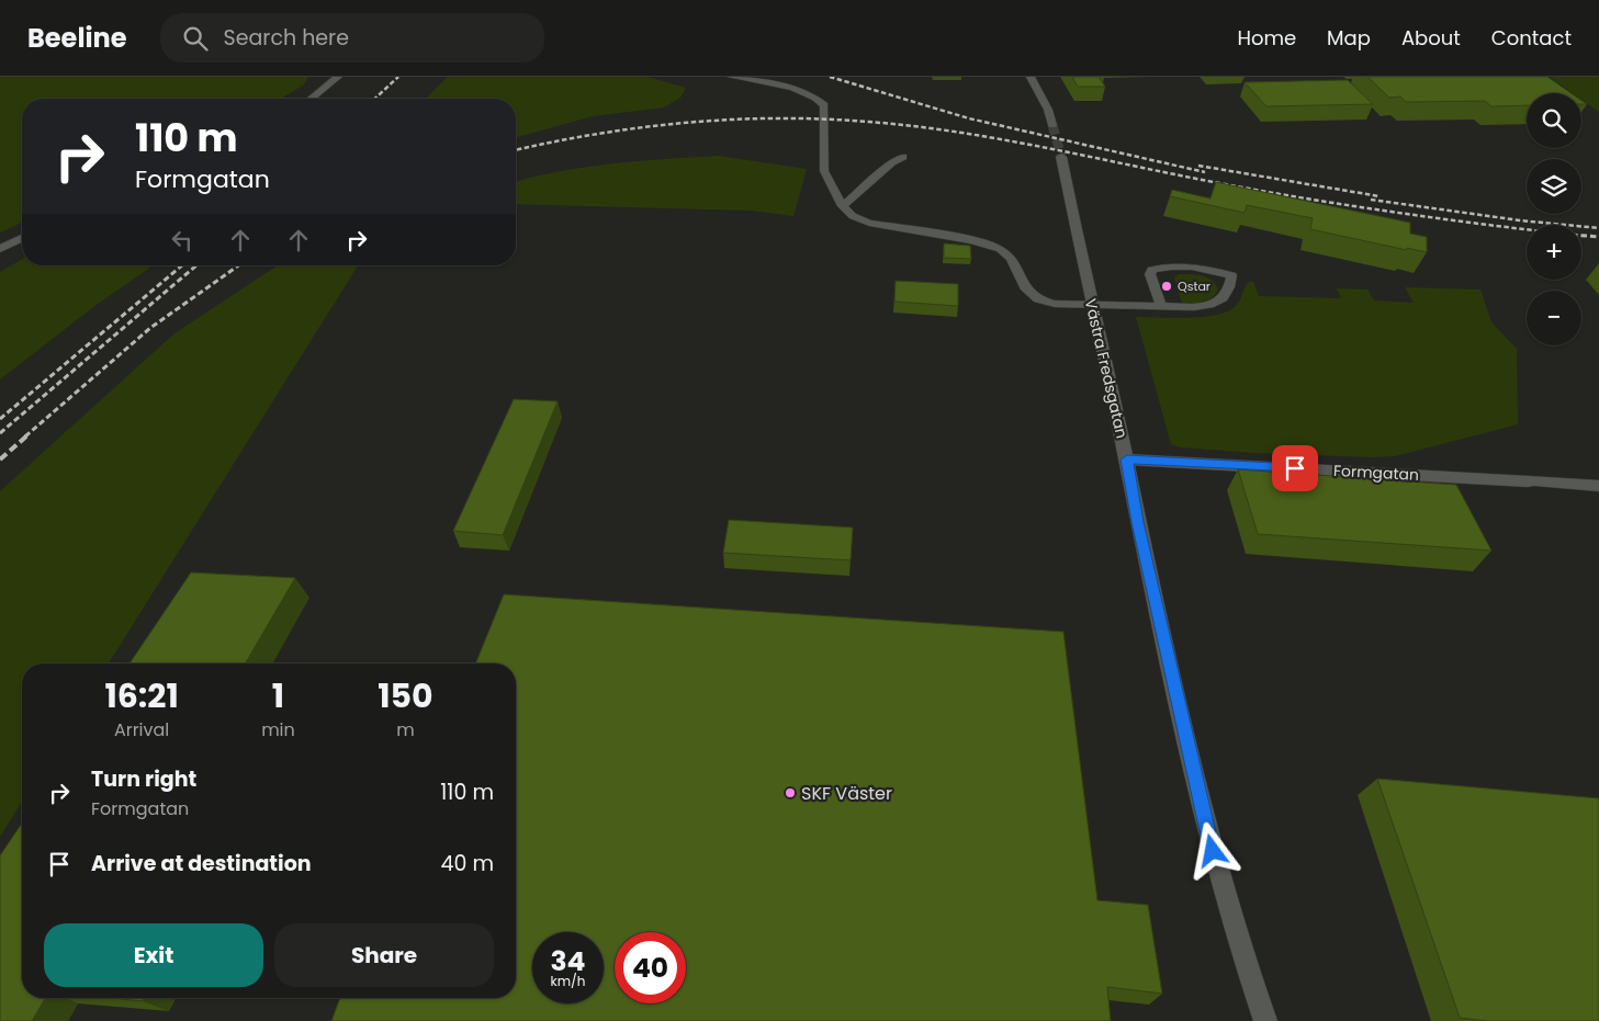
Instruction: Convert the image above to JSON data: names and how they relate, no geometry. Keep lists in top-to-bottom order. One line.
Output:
{"streets":{"street":["Västra Fredsgatan","Formgatan"]},"crossings":[["Västra Fredsgatan","Formgatan"]],"places":["Qstar","SKF Väster"],"page":{"header":"Beeline","search":"Search here","nav":["Home","Map","About","Contact"],"map_buttons":["+","−"],"turn":["110 m","Formgatan"],"eta":["16:21","Arrival","1","min","150","m"],"list":[{"name":"Turn right","note":"Formgatan","value":"110 m"},{"name":"Arrive at destination","value":"40 m"}],"buttons":["Exit","Share"],"speed":"34 km/h","limit":"40"}}
